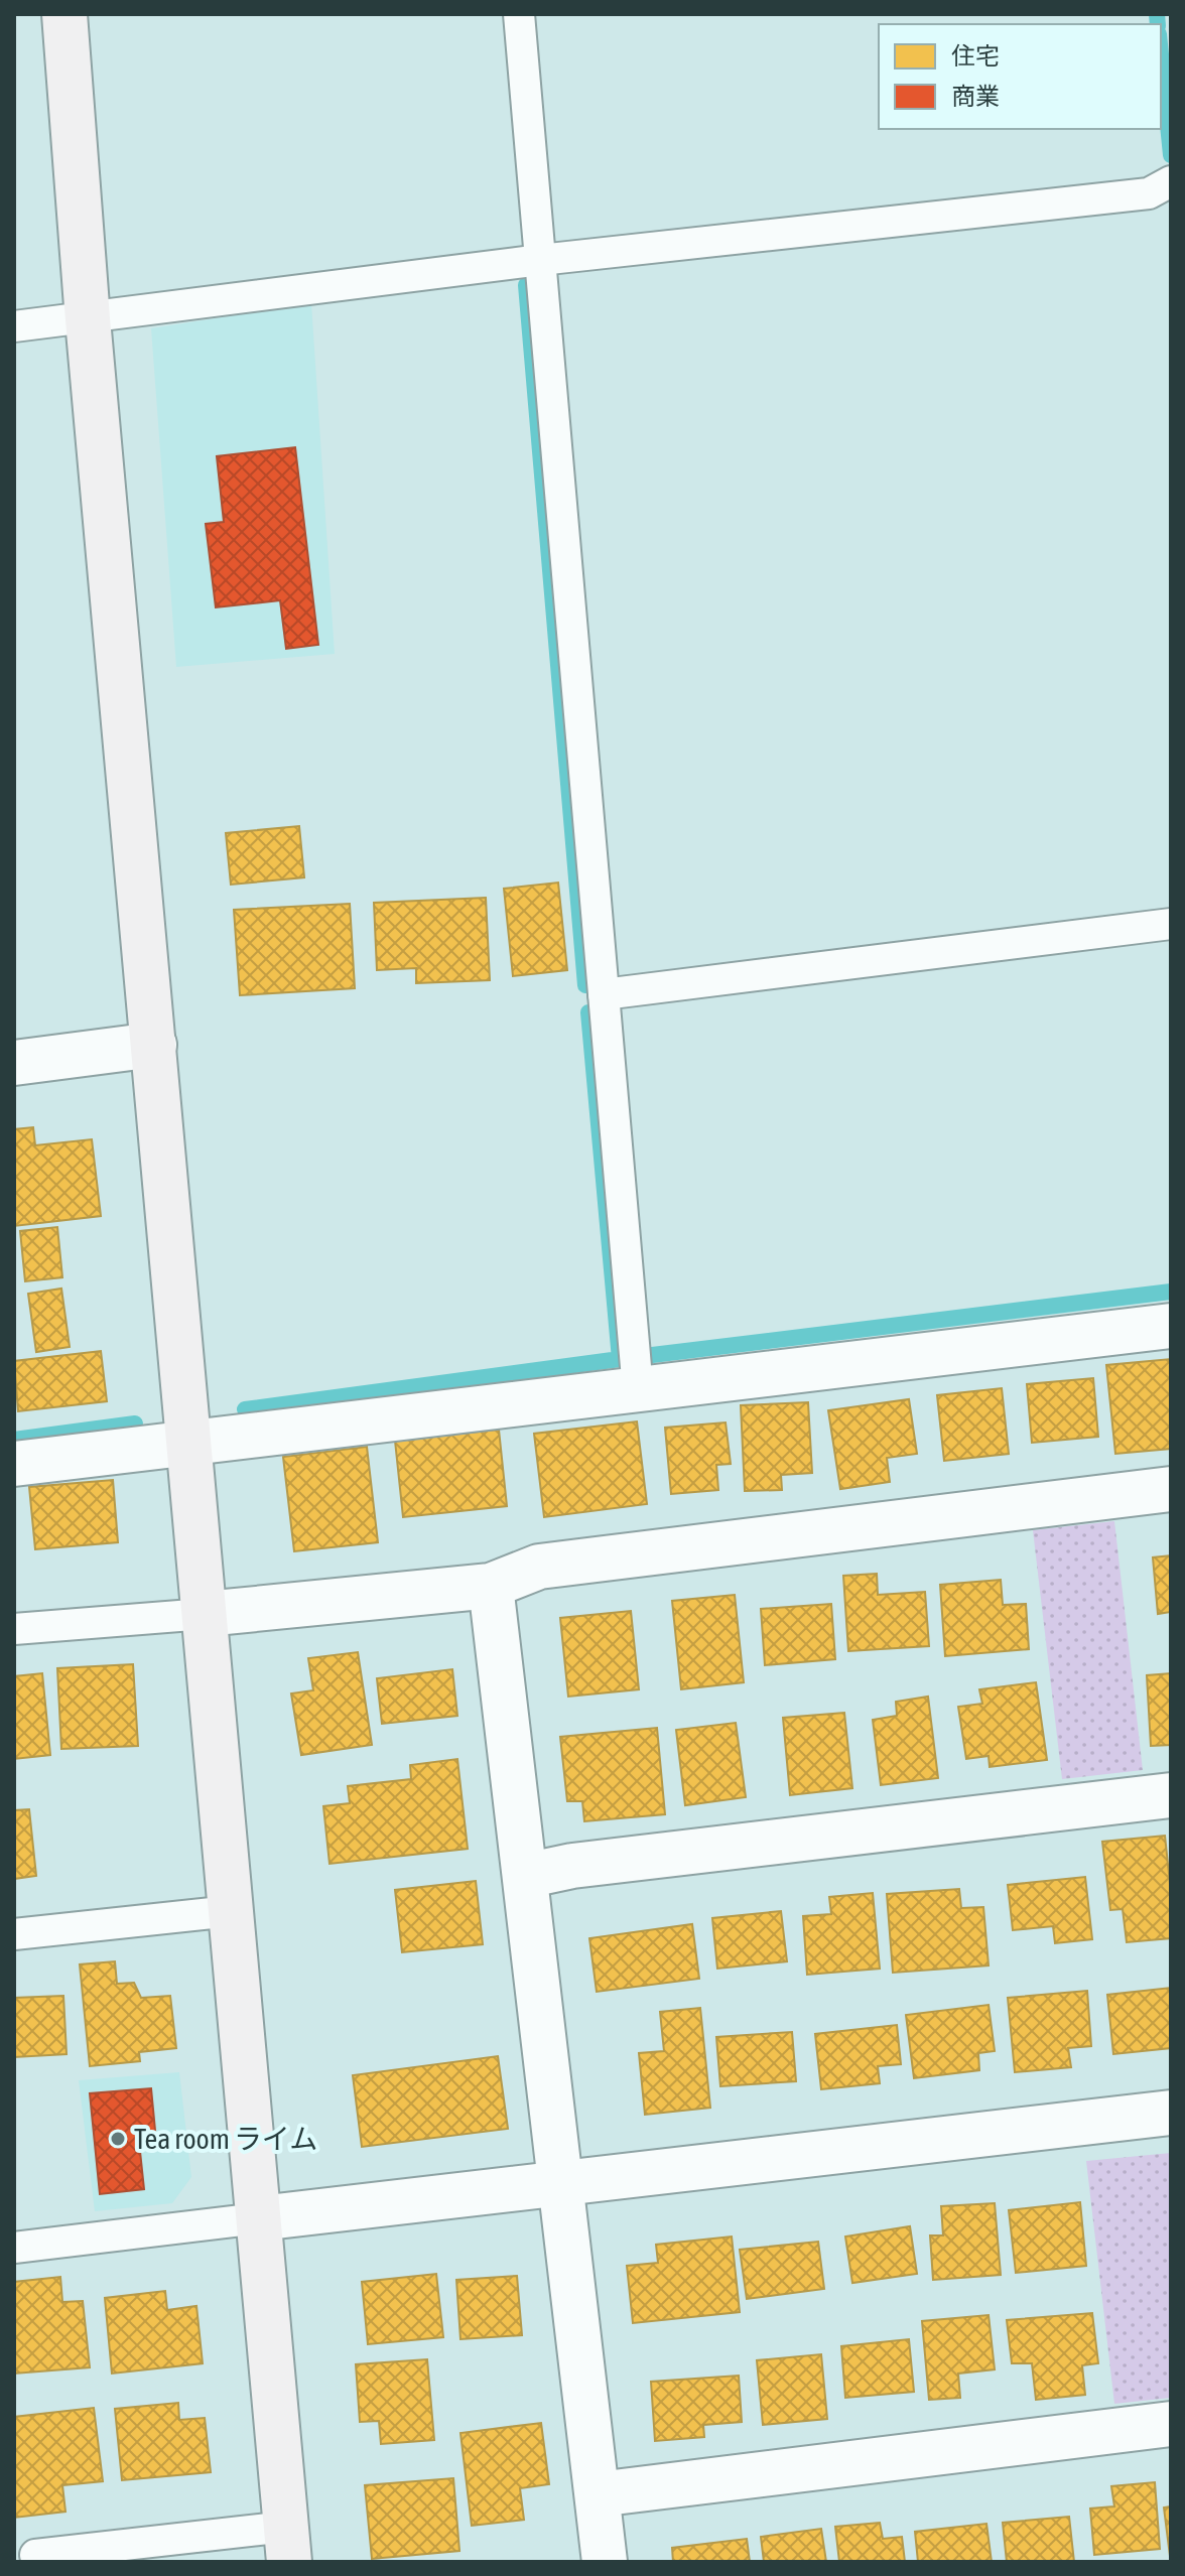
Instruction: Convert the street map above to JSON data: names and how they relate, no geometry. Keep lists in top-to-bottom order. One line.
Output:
{"places":["Tea room ライム"],"legend":["住宅","商業"]}
